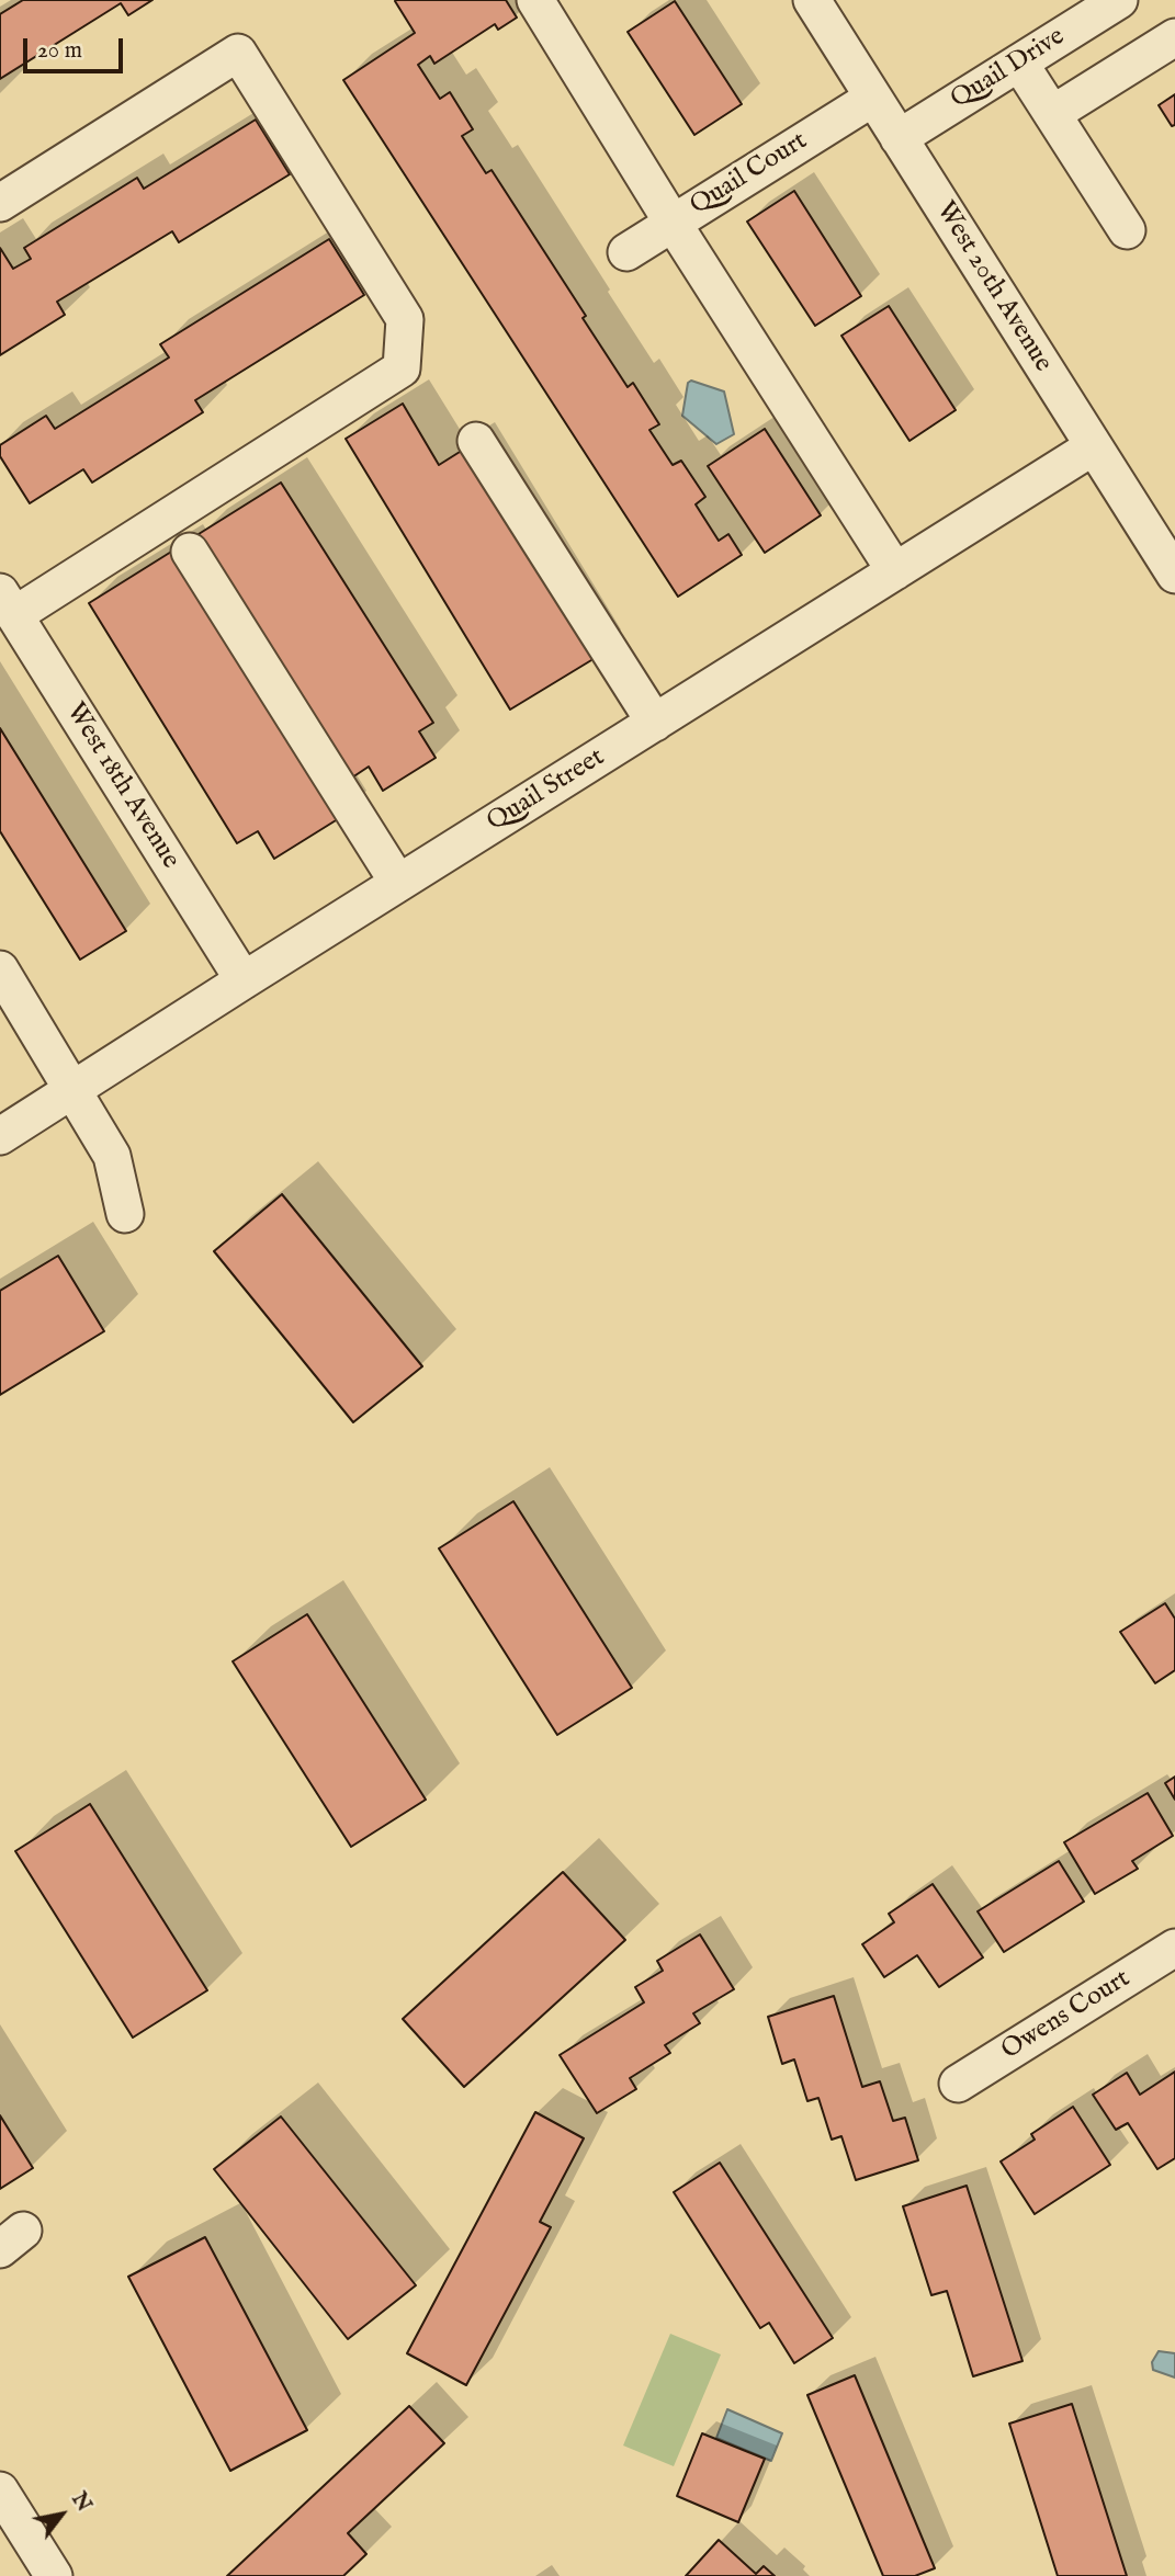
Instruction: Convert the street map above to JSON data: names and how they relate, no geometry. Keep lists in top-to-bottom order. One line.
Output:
{"streets":{"street":["Quail Drive","Quail Court","West 20th Avenue","West 18th Avenue","Quail Street","Owens Court"]},"crossings":[["Quail Drive","West 20th Avenue"],["Quail Court","West 20th Avenue"],["West 20th Avenue","Quail Street"],["West 18th Avenue","Quail Street"]],"scale_bar":"20 m","north":"top right"}
